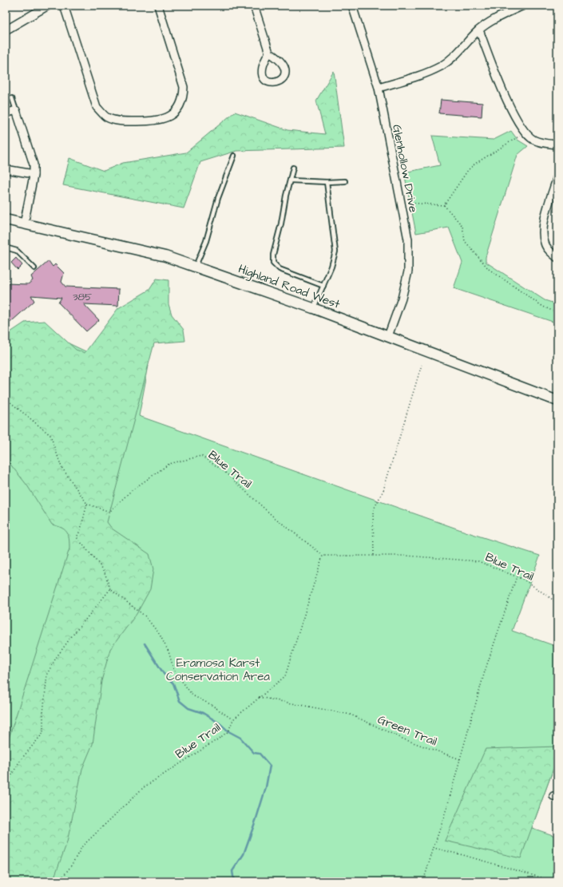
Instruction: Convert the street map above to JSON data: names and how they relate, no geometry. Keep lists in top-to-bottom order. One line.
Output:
{"streets":{"street":["Glenhollow Drive","Highland Road West"],"path":["Blue Trail","Green Trail"]},"crossings":[["Glenhollow Drive","Highland Road West"],["Blue Trail","Green Trail"]],"parks":["Eramosa Karst Conservation Area"],"house_numbers":["385"]}
